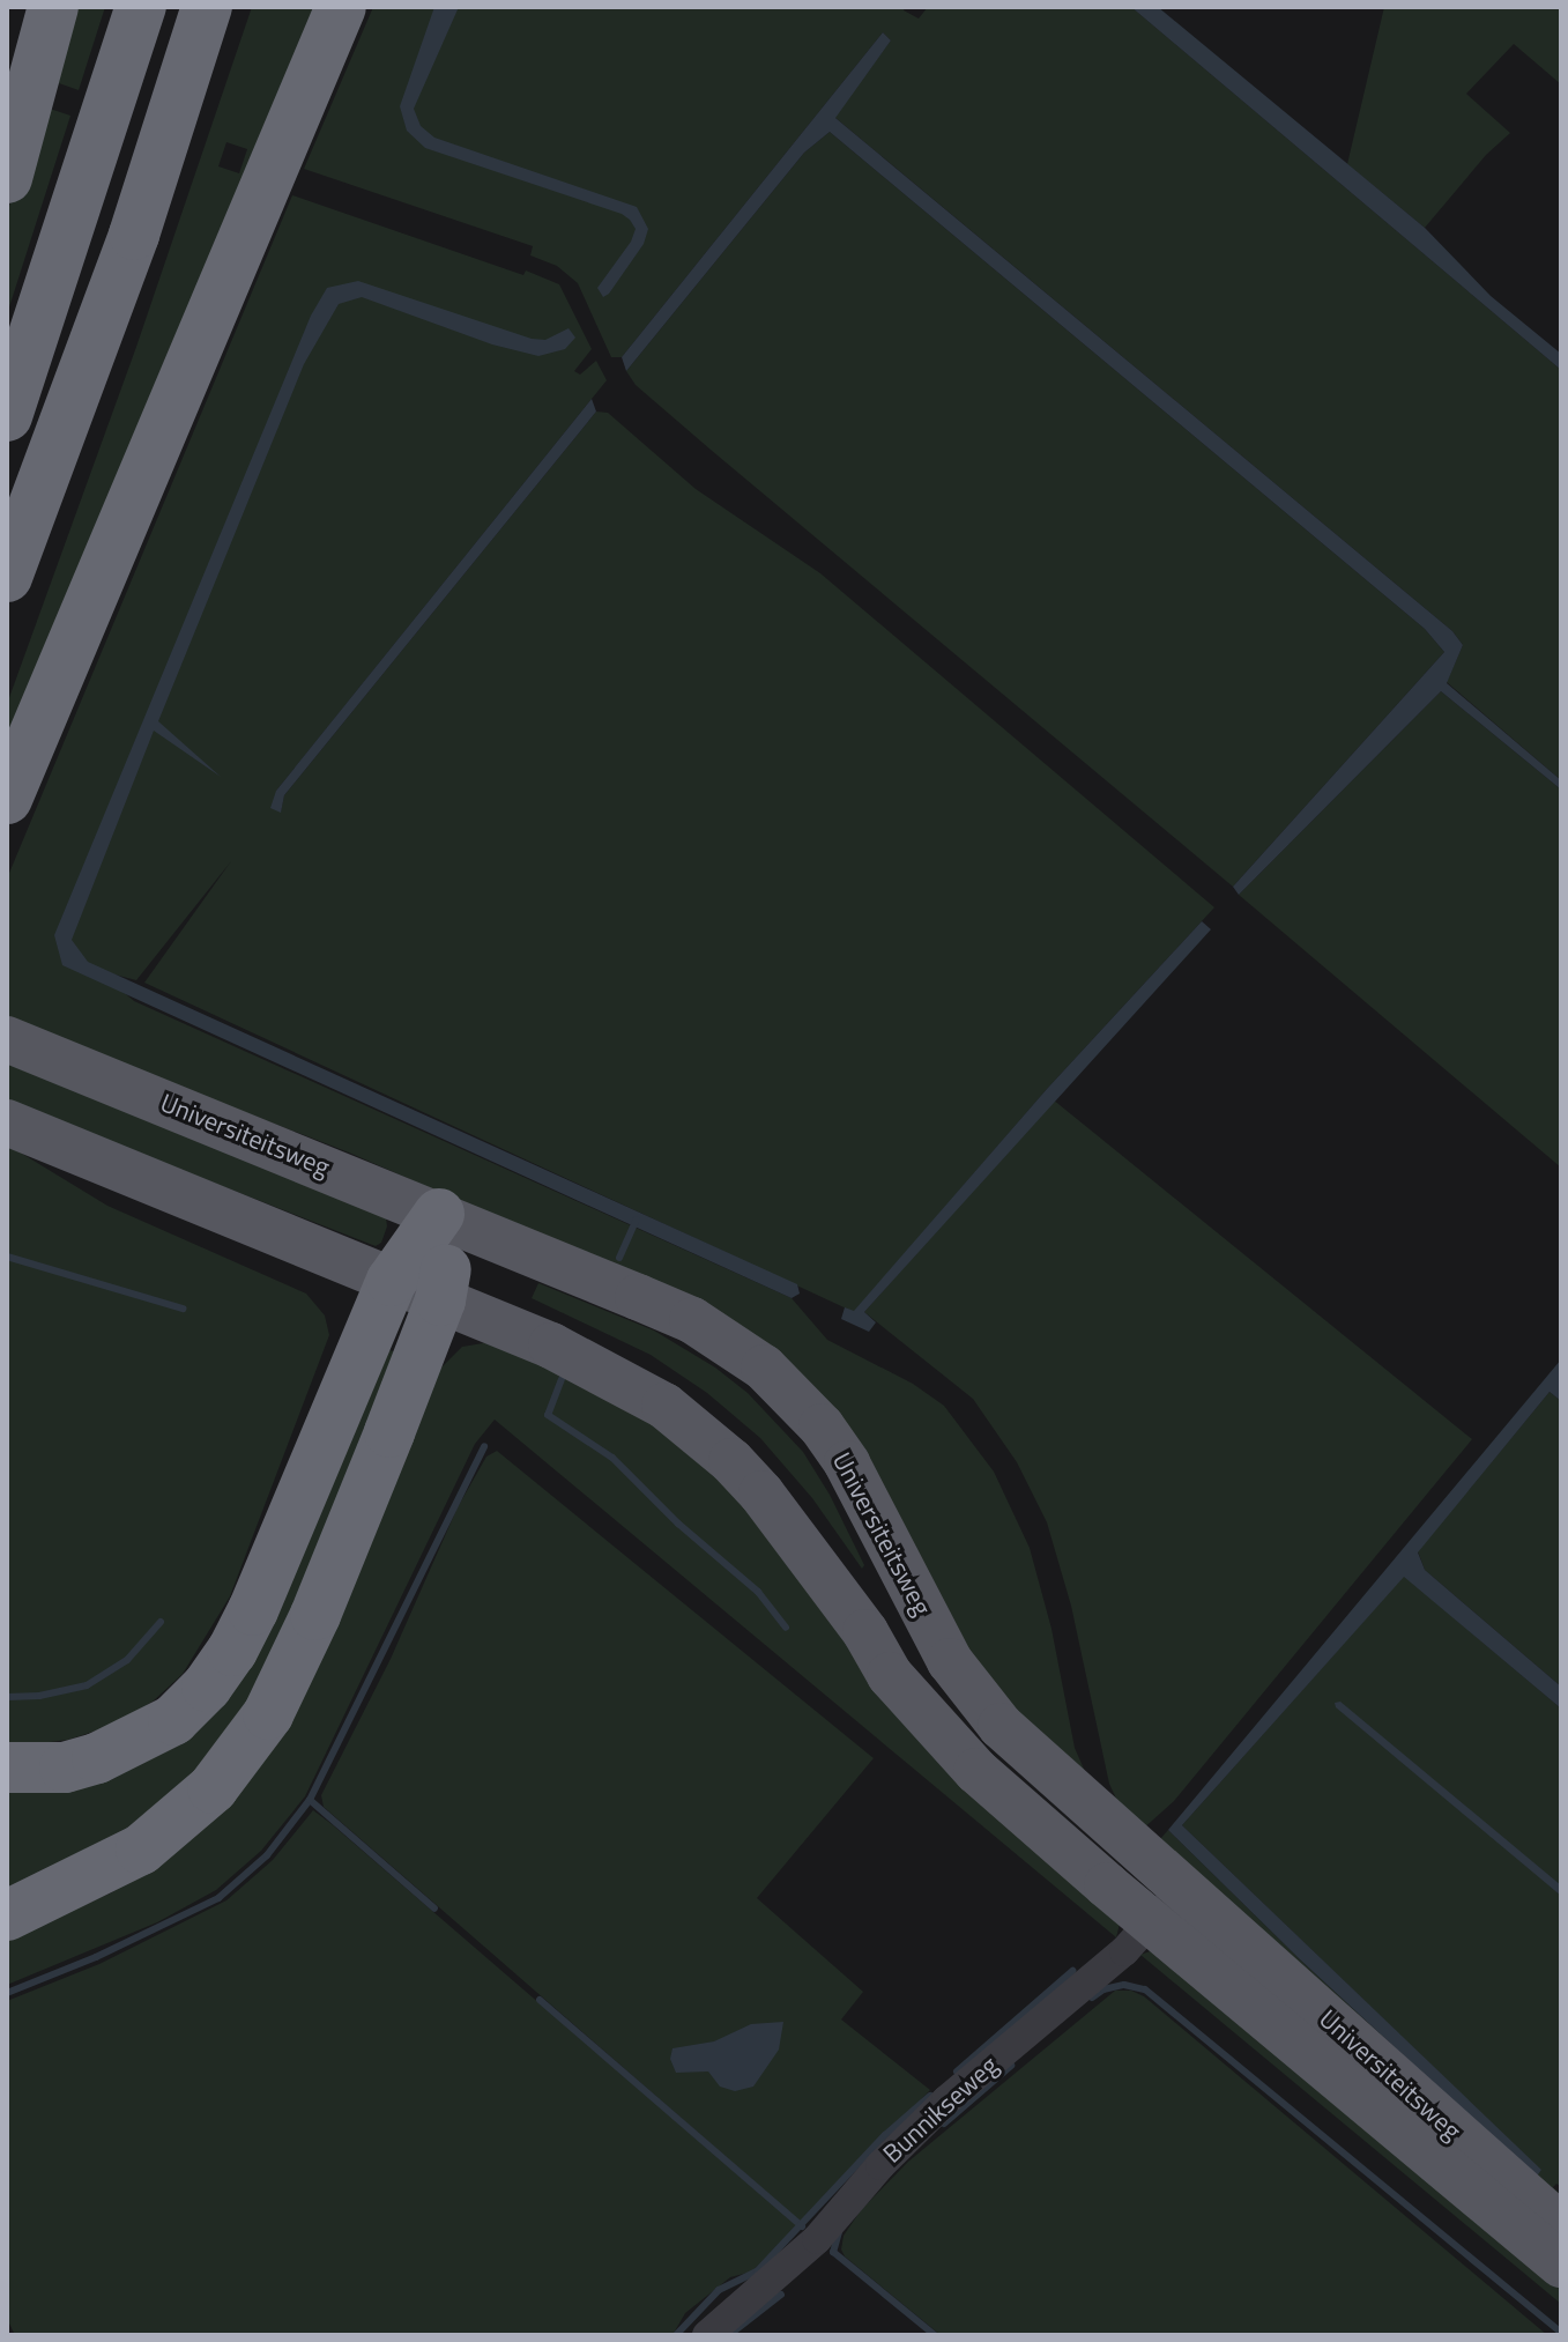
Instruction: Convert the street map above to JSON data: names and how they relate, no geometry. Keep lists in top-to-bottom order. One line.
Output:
{"streets":{"main road":["Universiteitsweg"],"street":["Bunnikseweg"]},"crossings":[["Universiteitsweg","Bunnikseweg"]]}
